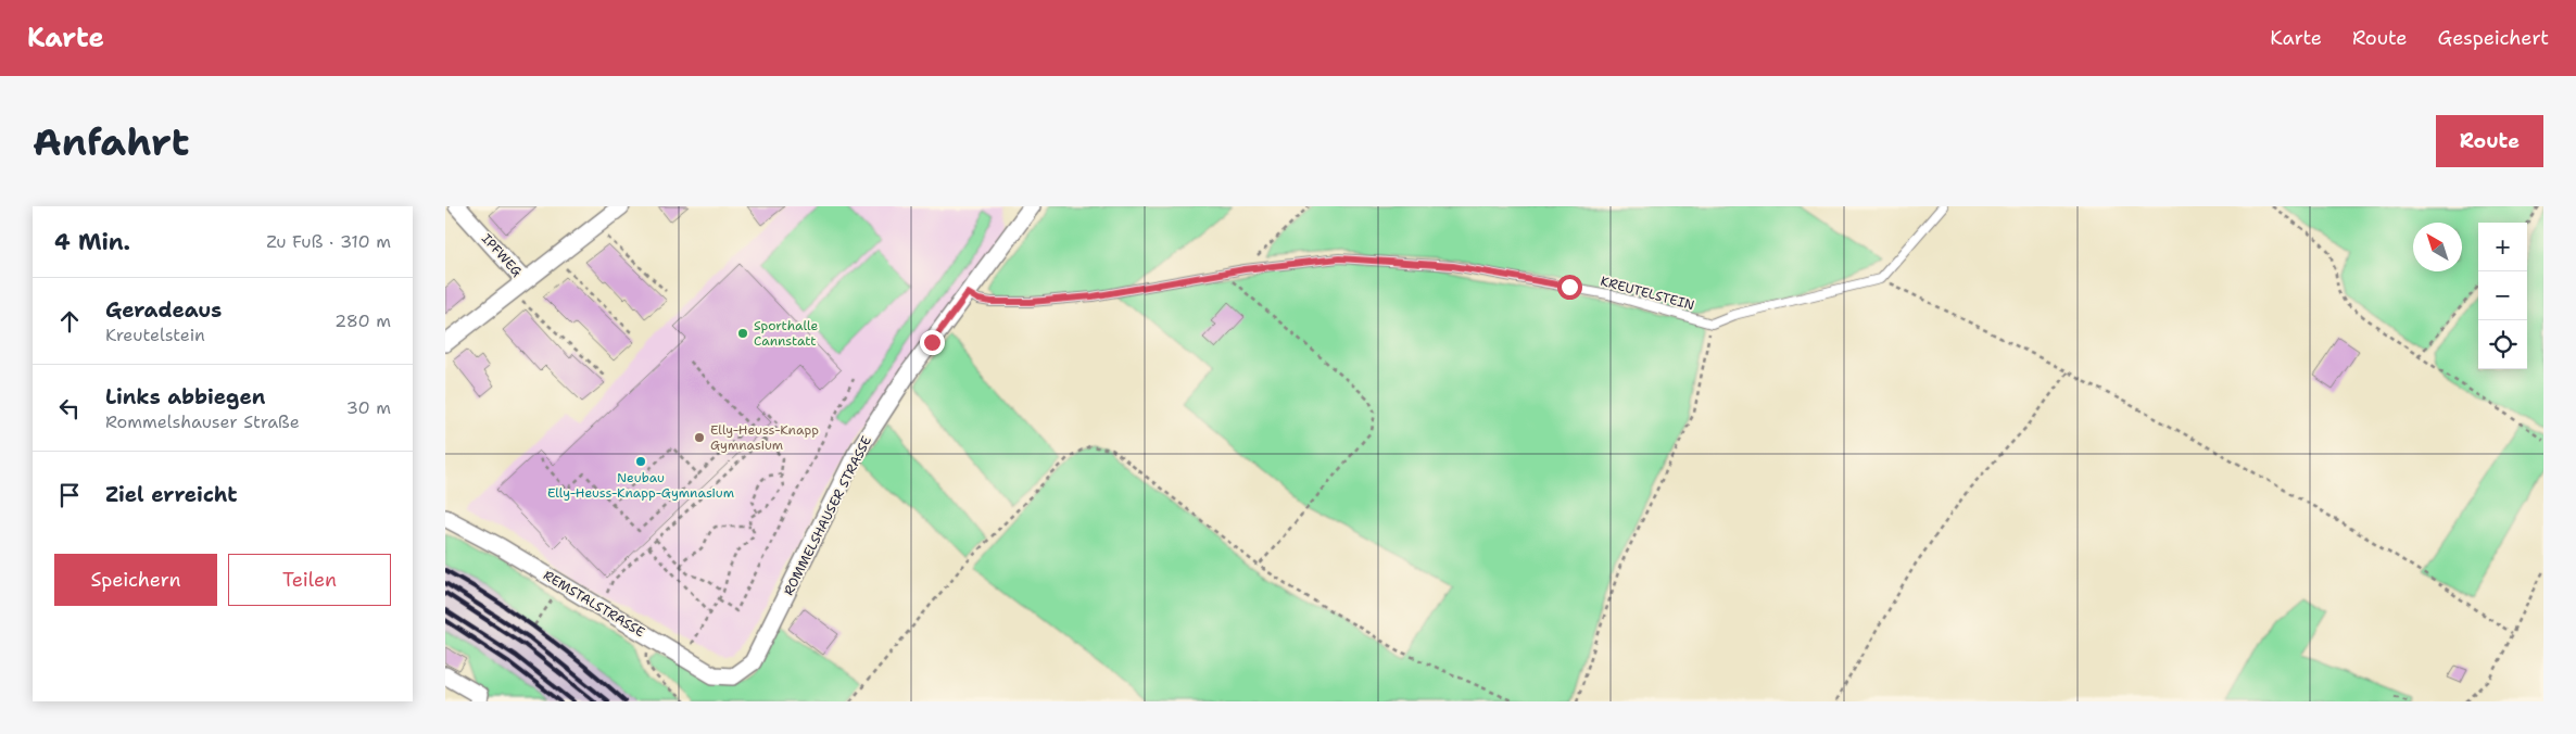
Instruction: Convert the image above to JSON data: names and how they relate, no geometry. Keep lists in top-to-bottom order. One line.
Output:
{"streets":{"street":["IPFWEG","ROMMELSHAUSER STRASSE","REMSTALSTRASSE"],"lane":["KREUTELSTEIN"]},"crossings":[["KREUTELSTEIN","ROMMELSHAUSER STRASSE"],["ROMMELSHAUSER STRASSE","REMSTALSTRASSE"]],"places":["Sporthalle Cannstatt","Elly-Heuss-Knapp Gymnasium","Neubau Elly-Heuss-Knapp-Gymnasium"],"north":"top left","page":{"header":"Karte","nav":["Karte","Route","Gespeichert"],"buttons":["Route",["Speichern","Teilen"]],"title":"Anfahrt","heading":["4 Min.","Zu Fuß · 310 m"],"map_buttons":["+","−"],"list":[["Geradeaus","Kreutelstein","280 m"],["Links abbiegen","Rommelshauser Straße","30 m"],"Ziel erreicht"]}}
